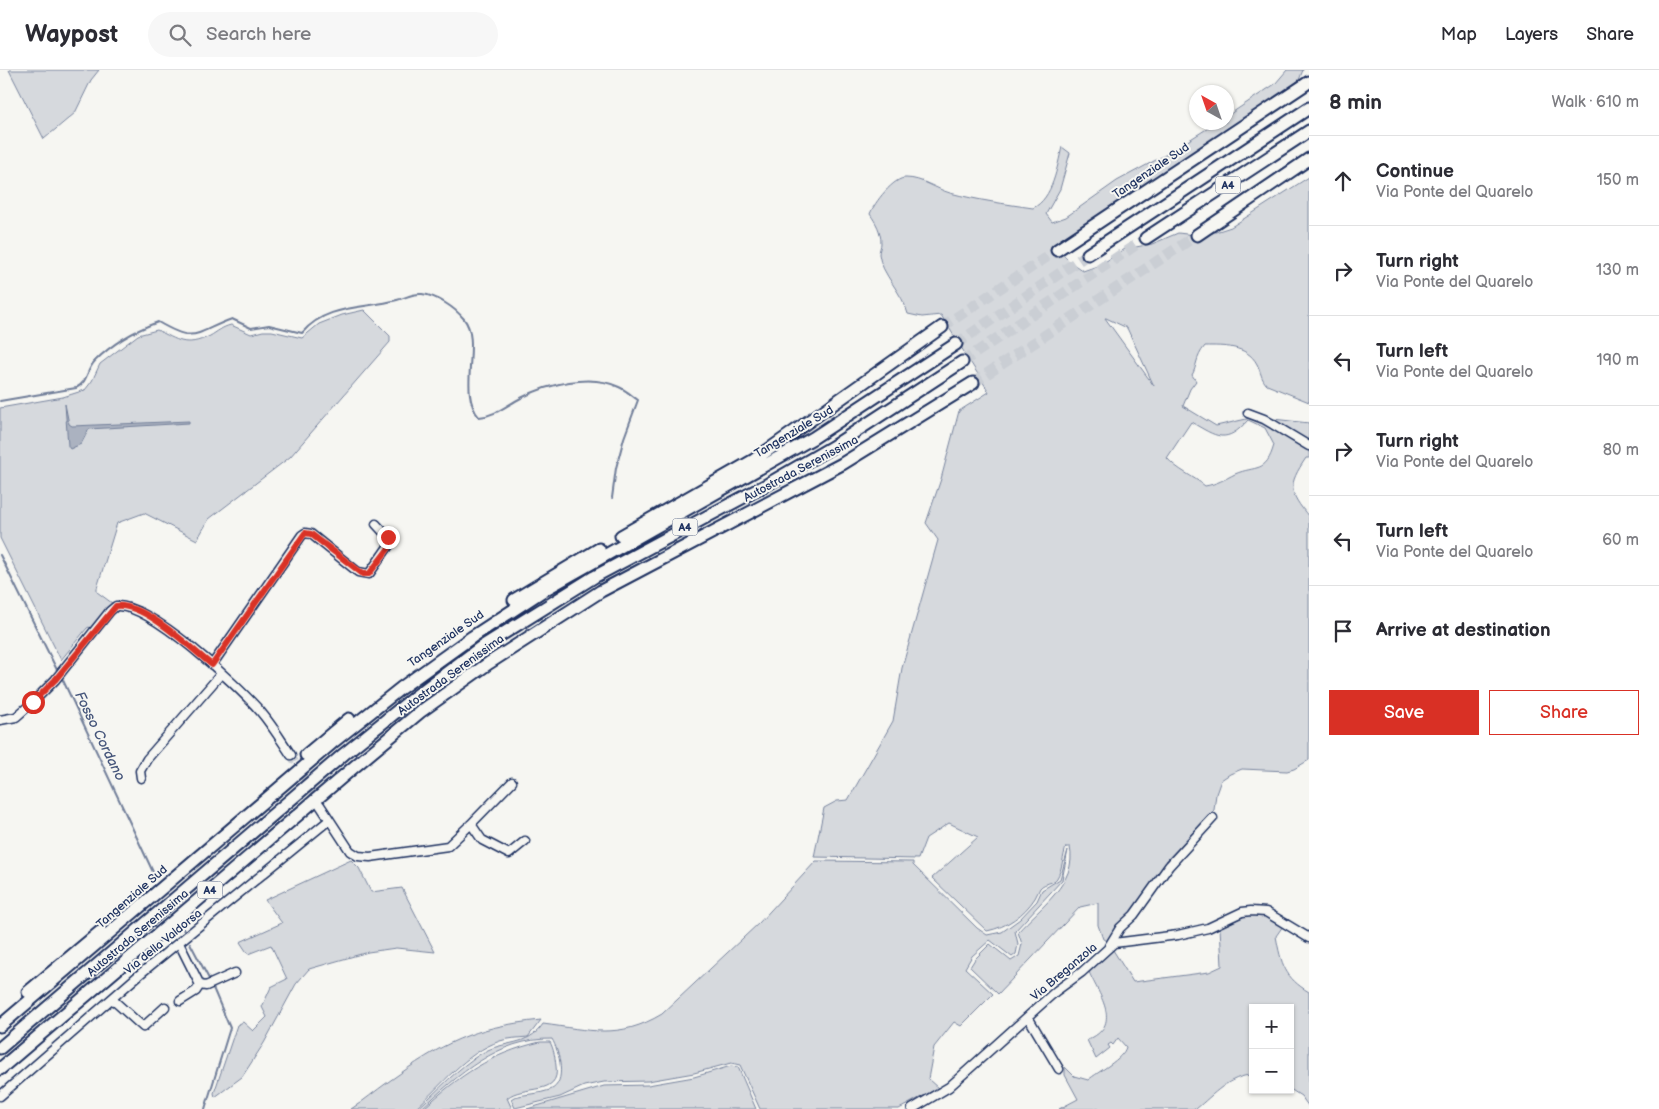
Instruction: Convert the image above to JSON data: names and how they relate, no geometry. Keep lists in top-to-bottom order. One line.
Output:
{"streets":{"highway":["Tangenziale Sud","A4","Autostrada Serenissima"],"street":["Via della Valdorsa","Via Breganzola"]},"water":["Fosso Cordano"],"north":"top left","page":{"header":"Waypost","search":"Search here","nav":["Map","Layers","Share"],"heading":["8 min","Walk · 610 m"],"list":[["Continue","Via Ponte del Quarelo","150 m"],["Turn right","Via Ponte del Quarelo","130 m"],["Turn left","Via Ponte del Quarelo","190 m"],["Turn right","Via Ponte del Quarelo","80 m"],["Turn left","Via Ponte del Quarelo","60 m"],"Arrive at destination"],"buttons":["Save","Share"],"map_buttons":["+","−"]}}
